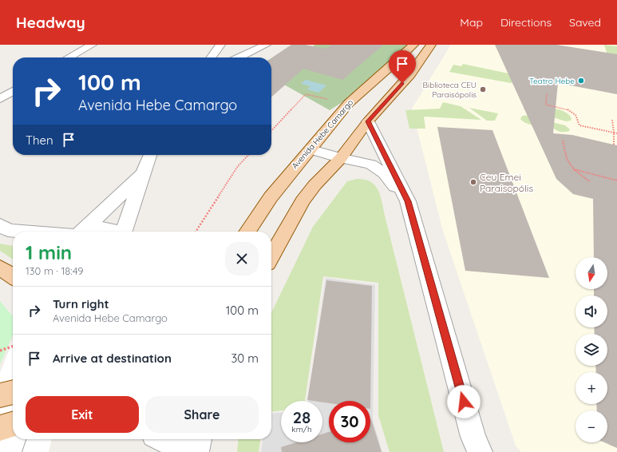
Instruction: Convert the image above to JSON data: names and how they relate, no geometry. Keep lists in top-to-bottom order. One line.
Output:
{"streets":{"main road":["Avenida Hebe Camargo"]},"places":["Teatro Hebe","Biblioteca CEU Paraisópolis","Ceu Emei Paraisopólis"],"north":"bottom","page":{"header":"Headway","nav":["Map","Directions","Saved"],"turn":["100 m","Avenida Hebe Camargo"],"then":"Then","heading":["1 min","130 m · 18:49"],"map_buttons":["+","−"],"list":[{"name":"Turn right","note":"Avenida Hebe Camargo","value":"100 m"},{"name":"Arrive at destination","value":"30 m"}],"buttons":["Exit","Share"],"speed":"28 km/h","limit":"30"}}
